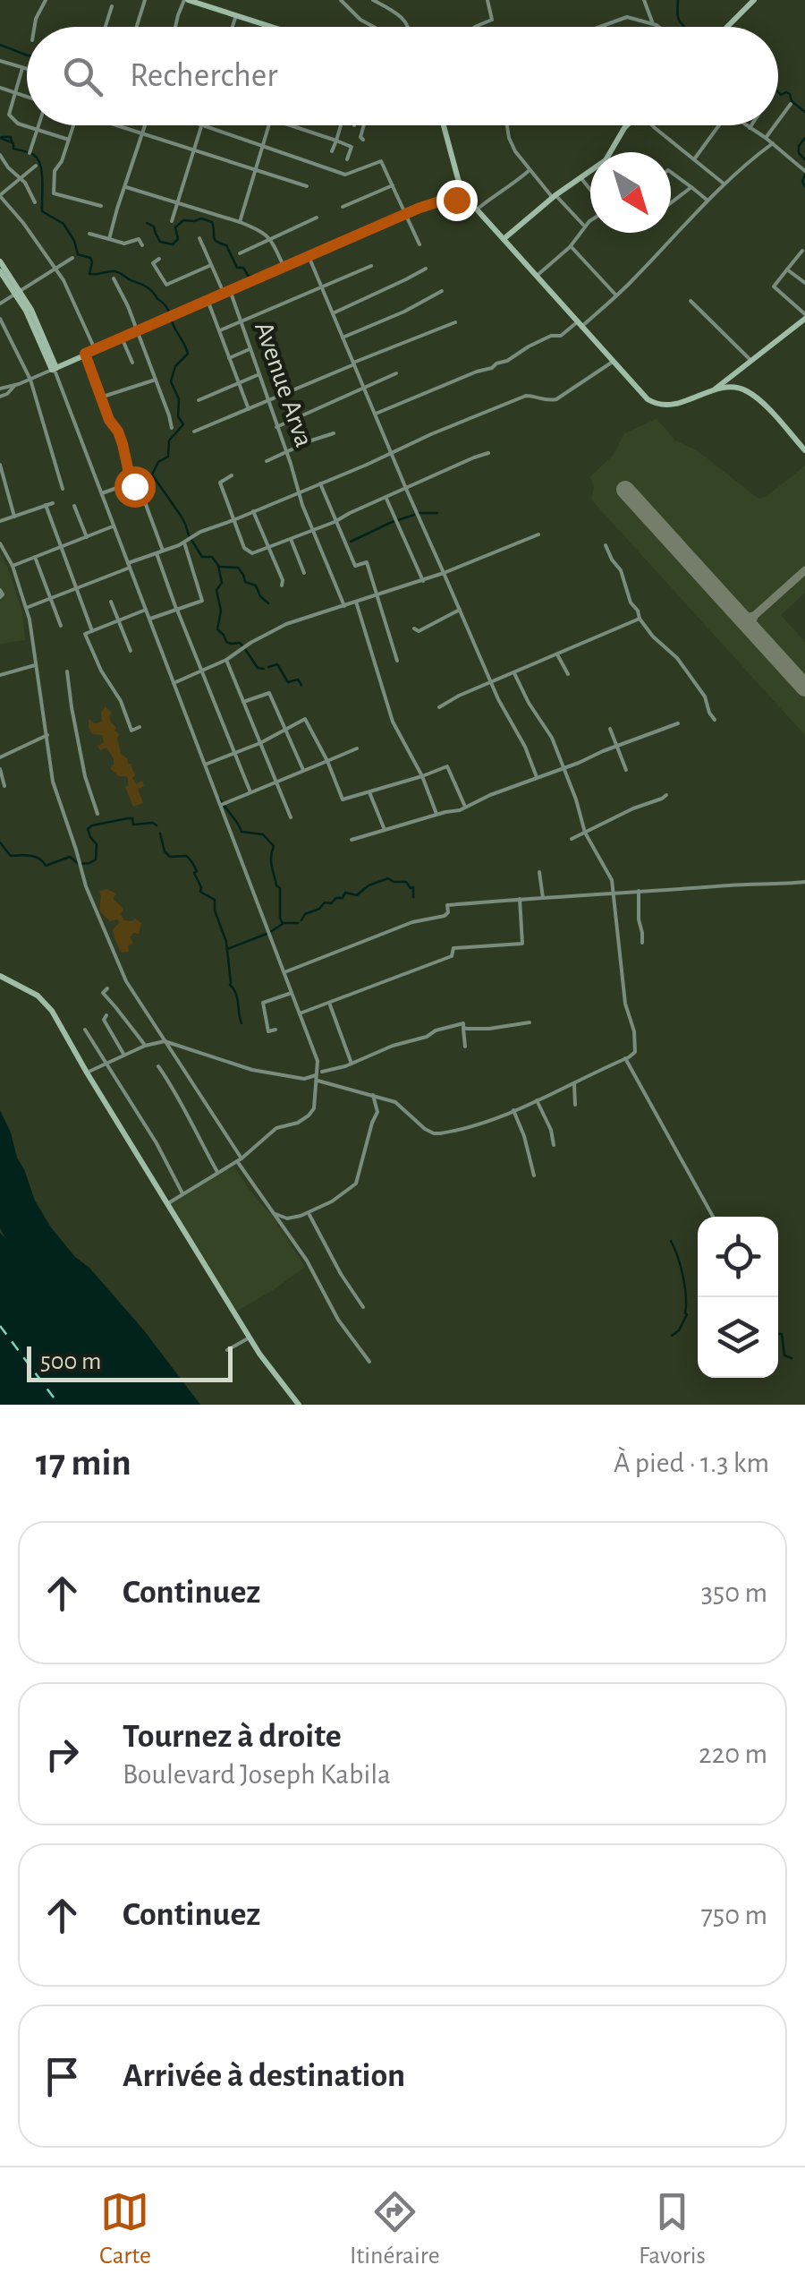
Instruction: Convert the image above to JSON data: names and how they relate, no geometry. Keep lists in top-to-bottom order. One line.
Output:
{"streets":{"street":["Avenue Arva"]},"scale_bar":"500 m","north":"bottom right","page":{"search":"Rechercher","scale":"500 m","heading":["17 min","À pied · 1.3 km"],"list":[["Continuez","350 m"],["Tournez à droite","Boulevard Joseph Kabila","220 m"],["Continuez","750 m"],"Arrivée à destination"],"nav":["Carte","Itinéraire","Favoris"]}}
